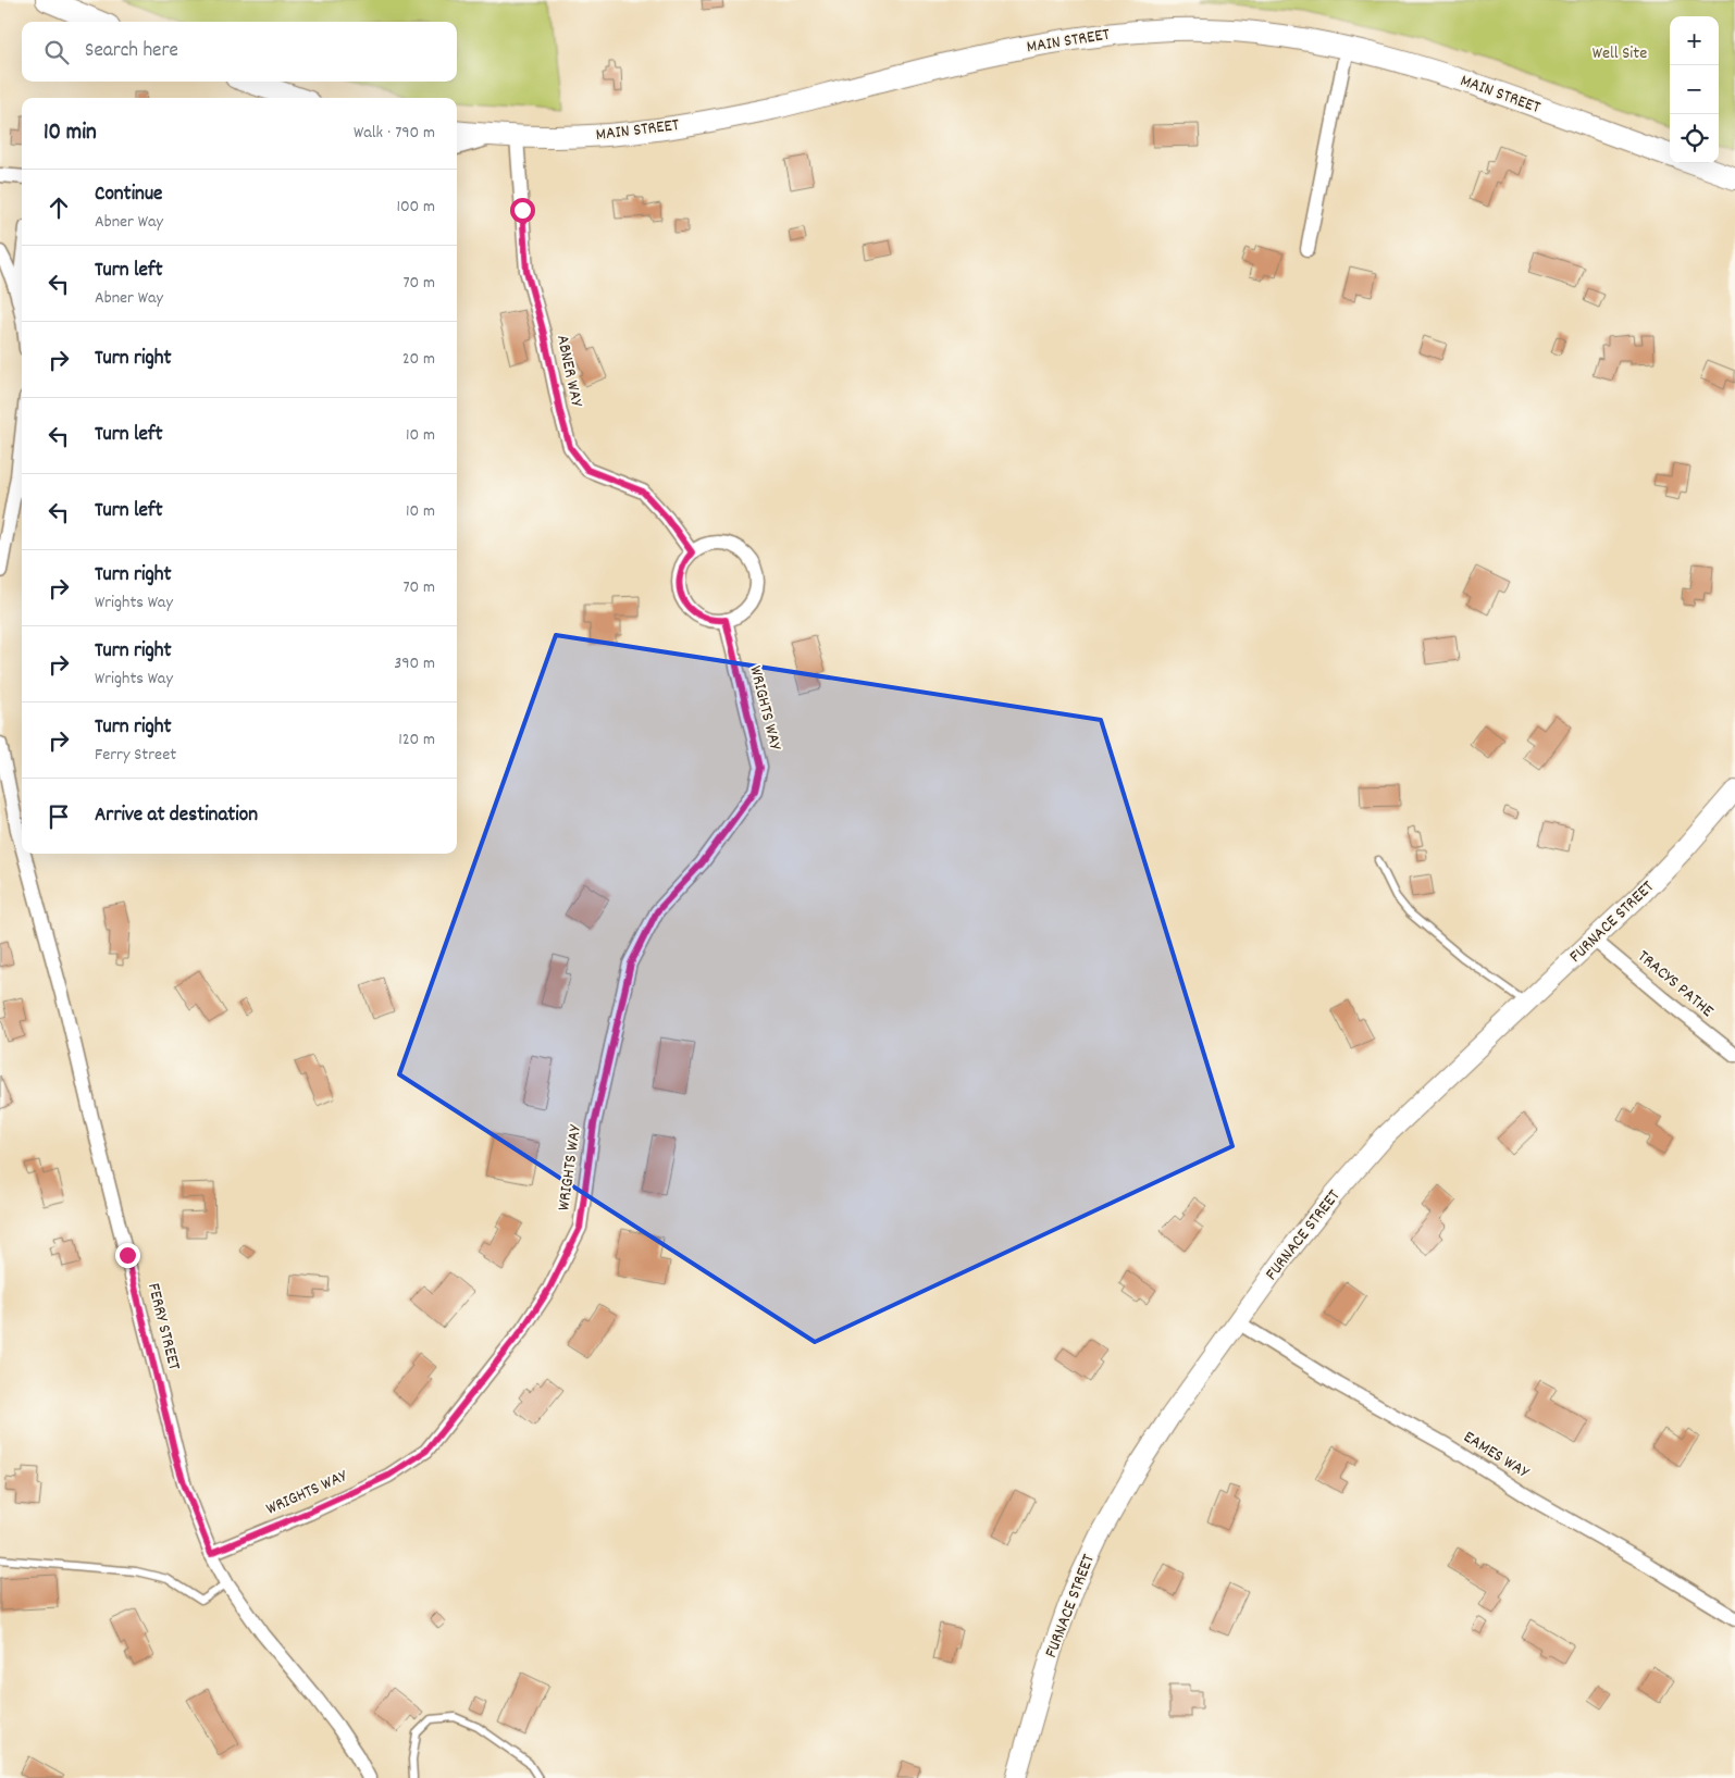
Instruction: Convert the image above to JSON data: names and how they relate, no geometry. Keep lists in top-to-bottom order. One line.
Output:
{"streets":{"main road":["MAIN STREET","FURNACE STREET"],"street":["ABNER WAY","WRIGHTS WAY","TRACYS PATHE","FERRY STREET","EAMES WAY"]},"crossings":[["MAIN STREET","ABNER WAY"],["ABNER WAY","WRIGHTS WAY"],["WRIGHTS WAY","FERRY STREET"],["FURNACE STREET","TRACYS PATHE"],["FURNACE STREET","EAMES WAY"]],"parks":["Well Site"],"page":{"map_buttons":["+","−"],"search":"Search here","heading":["10 min","Walk · 790 m"],"list":[["Continue","Abner Way","100 m"],["Turn left","Abner Way","70 m"],["Turn right","20 m"],["Turn left","10 m"],["Turn left","10 m"],["Turn right","Wrights Way","70 m"],["Turn right","Wrights Way","390 m"],["Turn right","Ferry Street","120 m"],"Arrive at destination"]}}
